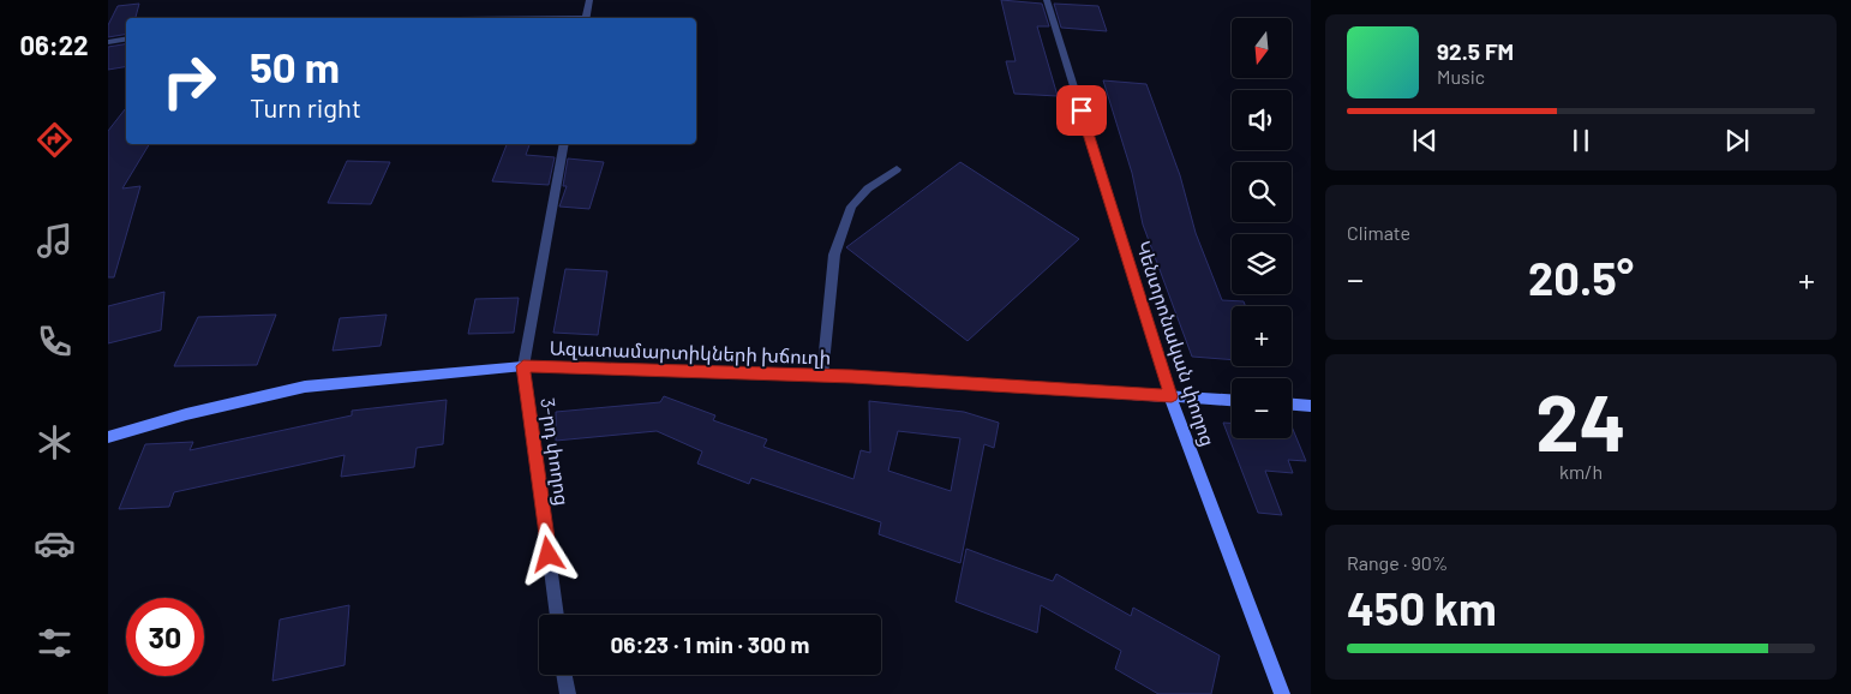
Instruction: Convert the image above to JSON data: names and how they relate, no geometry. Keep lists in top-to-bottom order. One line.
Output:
{"streets":{"main road":["Կենտրոնական փողոց","Ազատամարտիկների խճուղի"],"street":["3-րդ փողոց"]},"crossings":[["Կենտրոնական փողոց","Ազատամարտիկների խճուղի"],["Ազատամարտիկների խճուղի","3-րդ փողոց"]],"north":"bottom","page":{"tabs":"06:22","map_buttons":["+","−"],"turn":["50 m","Turn right"],"song":["92.5 FM","Music"],"tile":["Climate",["24","km/h"],["Range · 90%","450 km"]],"heat":["−","20.5°","+"],"limit":"30","trip":"06:23 · 1 min · 300 m"}}
